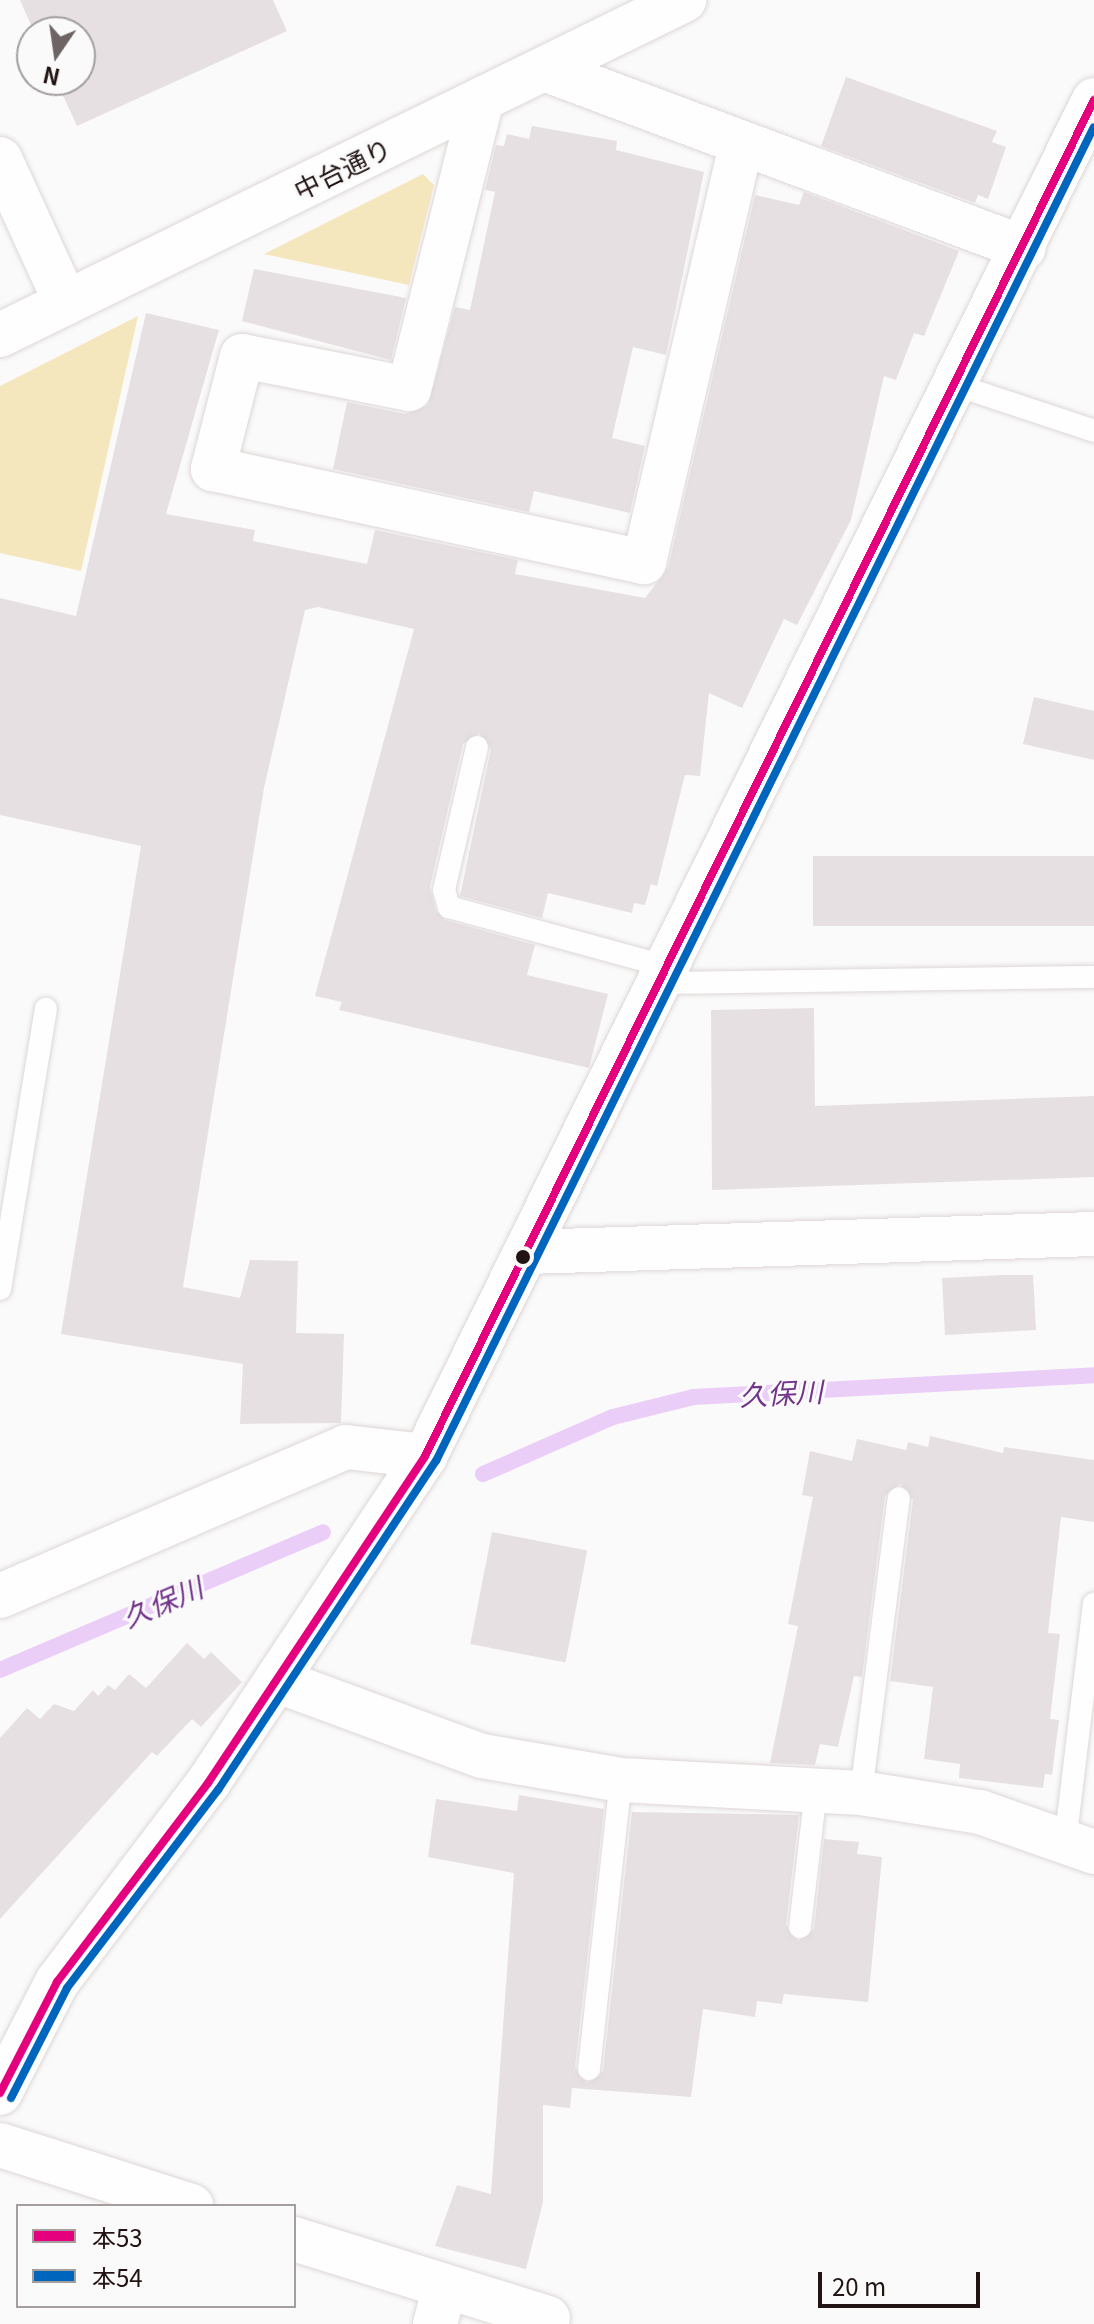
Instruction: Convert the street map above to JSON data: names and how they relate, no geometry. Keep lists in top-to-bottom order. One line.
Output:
{"streets":{"street":["中台通り"]},"water":["久保川"],"lines":["transit line 本53","transit line 本54"],"legend":["本53","本54"],"scale_bar":"20 m","north":"bottom"}
